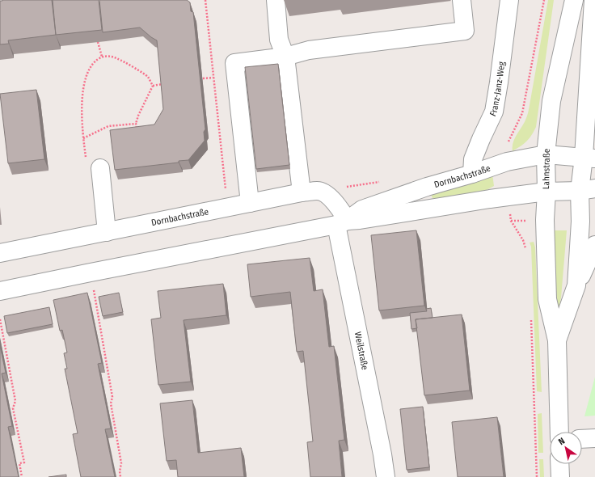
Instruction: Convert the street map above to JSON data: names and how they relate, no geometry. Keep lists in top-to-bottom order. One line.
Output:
{"streets":{"street":["Franz-Janz-Weg","Lahnstraße","Dornbachstraße","Weilstraße"]},"crossings":[["Franz-Janz-Weg","Dornbachstraße"],["Lahnstraße","Dornbachstraße"],["Dornbachstraße","Weilstraße"]],"north":"top left"}
